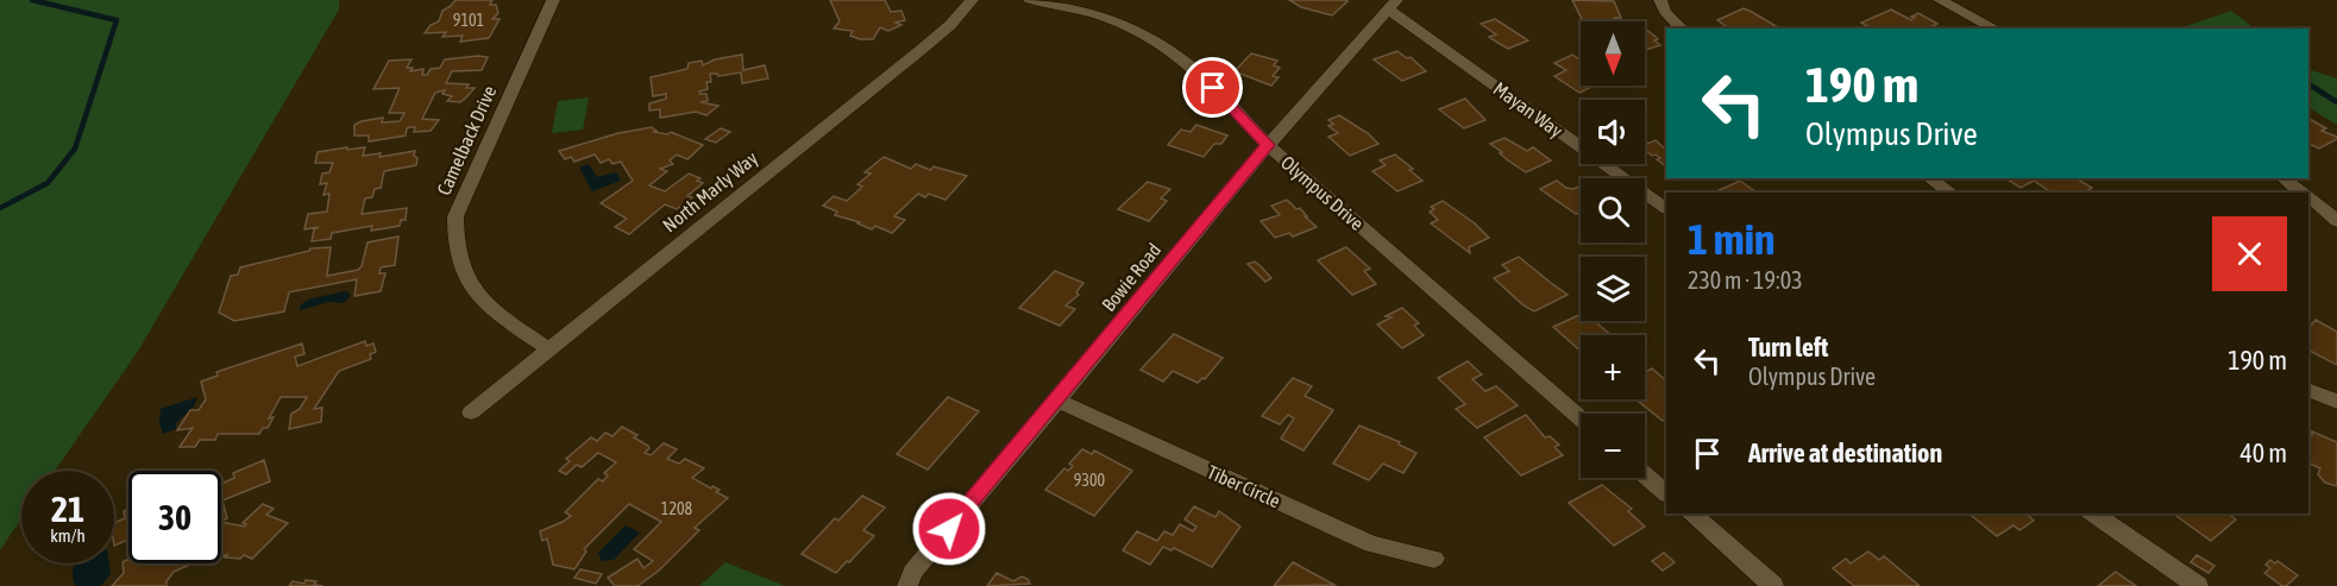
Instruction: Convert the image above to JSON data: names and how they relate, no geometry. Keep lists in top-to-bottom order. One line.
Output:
{"streets":{"street":["Mayan Way","Camelback Drive","North Marly Way","Olympus Drive","Bowie Road","Tiber Circle"]},"crossings":[["Mayan Way","Bowie Road"],["Camelback Drive","North Marly Way"],["Olympus Drive","Bowie Road"],["Bowie Road","Tiber Circle"]],"house_numbers":["9101","9300","1208"],"north":"bottom","page":{"map_buttons":["+","−"],"turn":["190 m","Olympus Drive"],"heading":["1 min","230 m · 19:03"],"list":[{"name":"Turn left","note":"Olympus Drive","value":"190 m"},{"name":"Arrive at destination","value":"40 m"}],"speed":"21 km/h","limit":"30"}}
